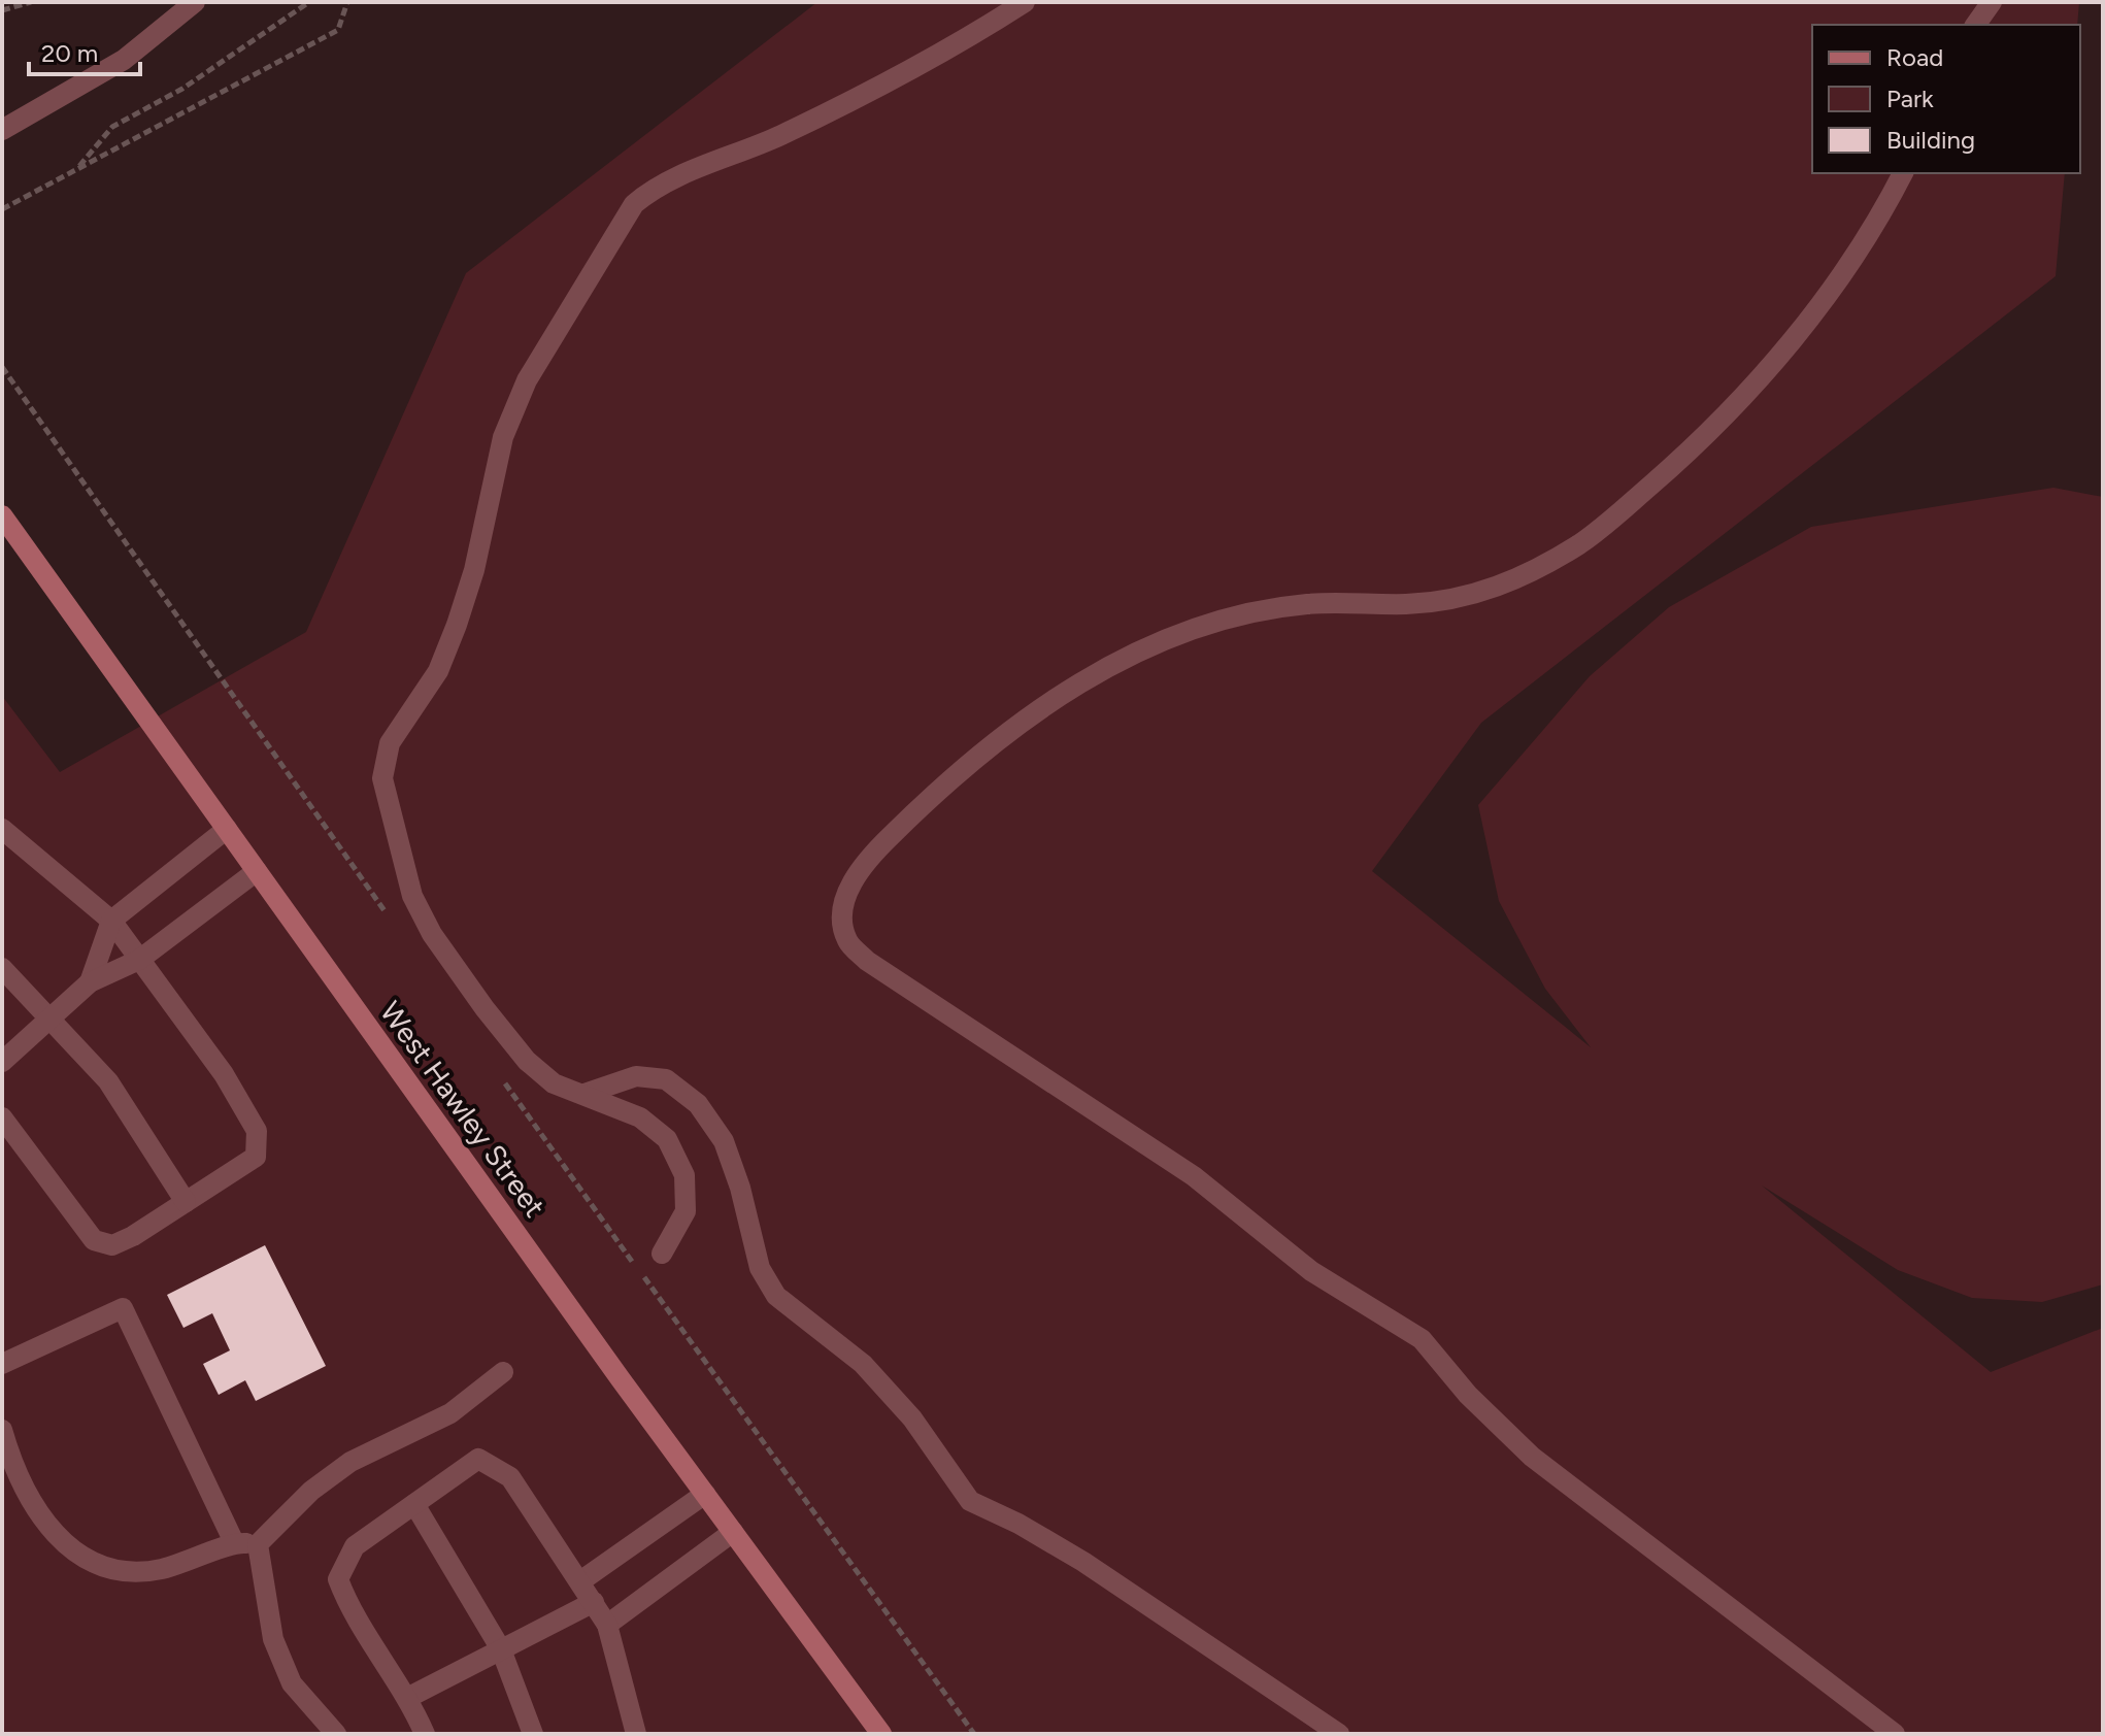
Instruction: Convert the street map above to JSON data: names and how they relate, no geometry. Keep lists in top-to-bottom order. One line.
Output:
{"streets":{"street":["West Hawley Street"]},"legend":["Road","Park","Building"],"scale_bar":"20 m"}
